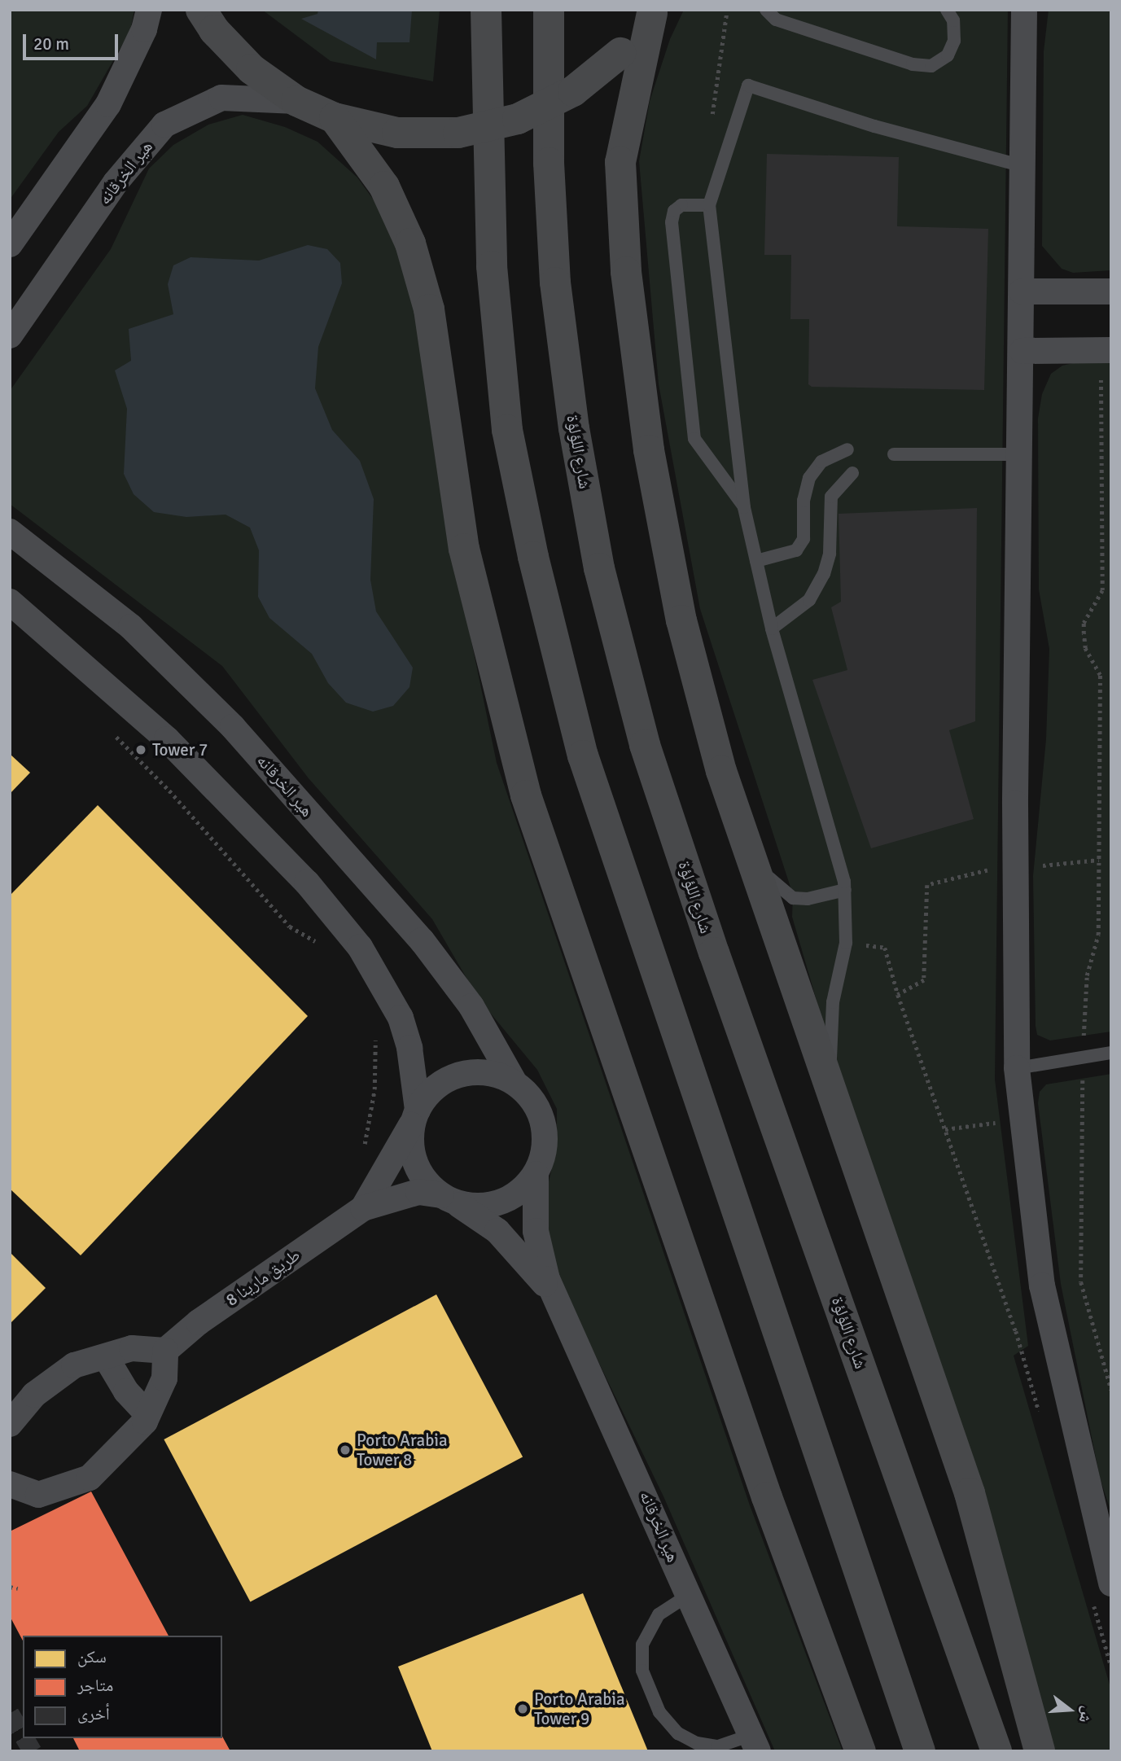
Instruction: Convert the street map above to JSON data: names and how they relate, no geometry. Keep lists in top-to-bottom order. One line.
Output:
{"streets":{"main road":["شارع اللؤلؤة"],"street":["هير الخرقانه","طريق مارينا 8"]},"crossings":[["هير الخرقانه","طريق مارينا 8"]],"places":["Tower 7","Porto Arabia Tower 8","Porto Arabia Tower 9"],"legend":["سكن","متاجر","أخرى"],"scale_bar":"20 m","north":"right"}
